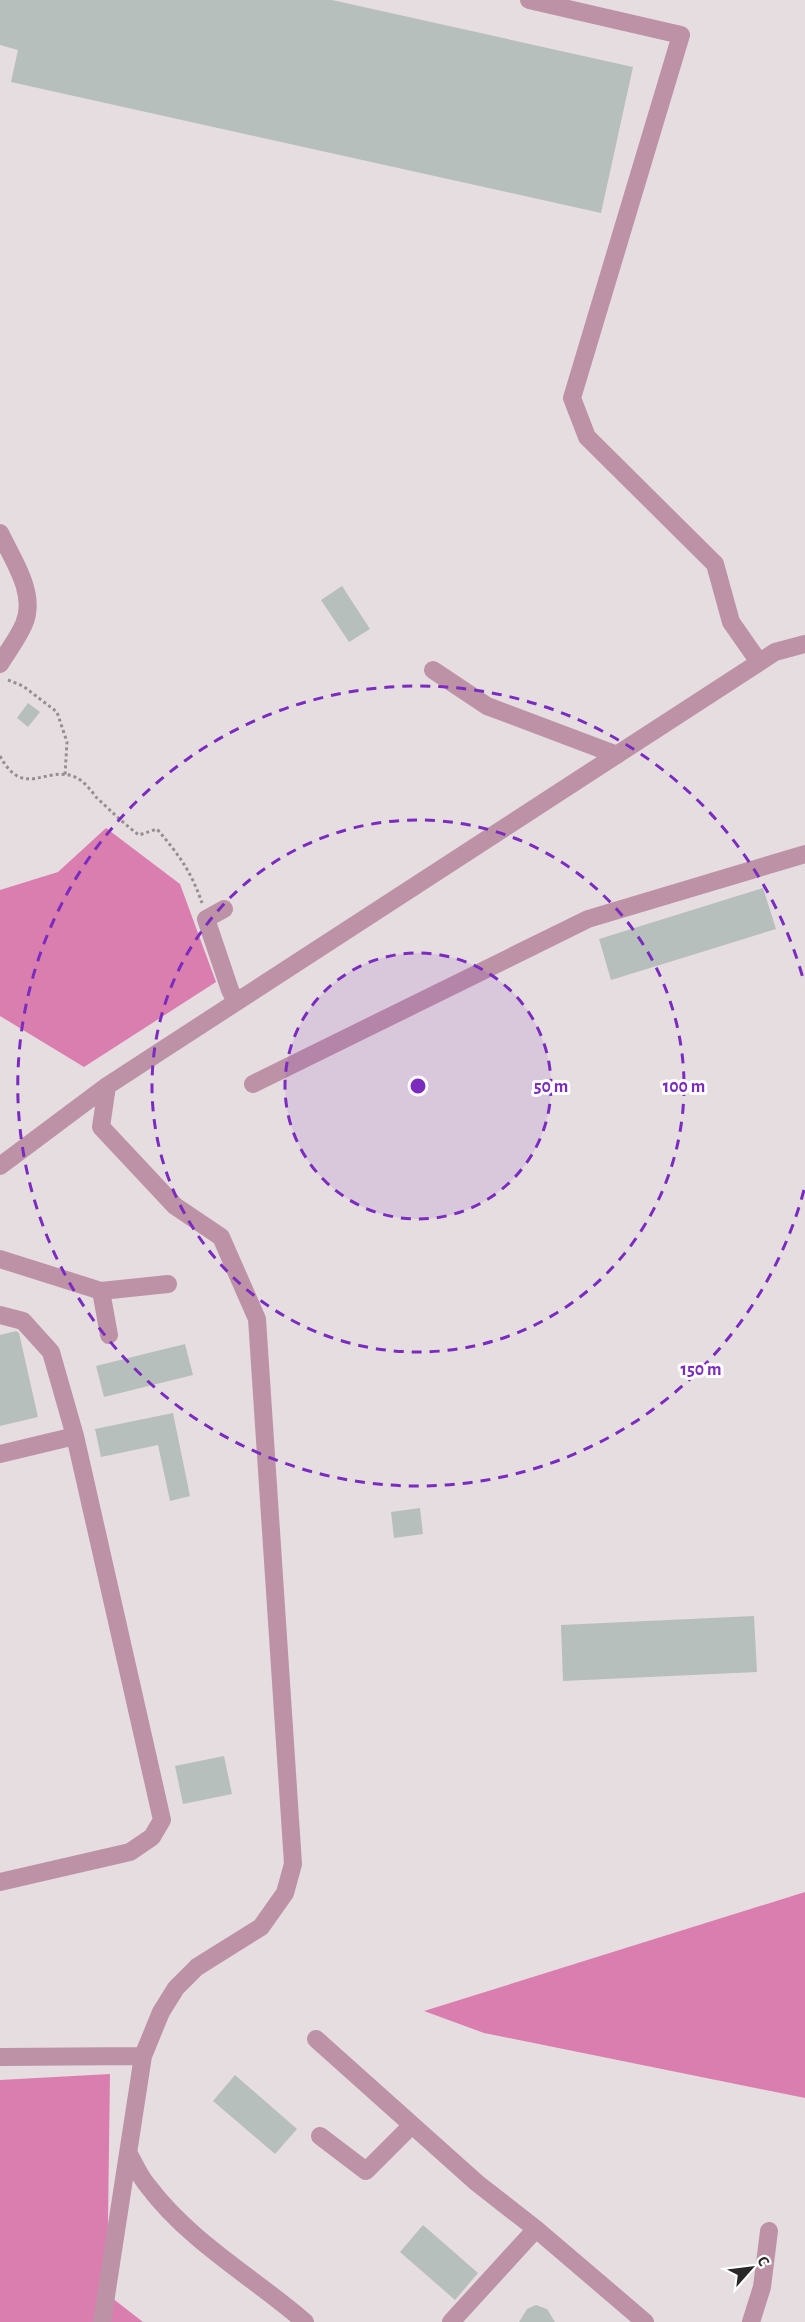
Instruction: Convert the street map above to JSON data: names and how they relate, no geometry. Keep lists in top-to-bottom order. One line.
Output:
{"north":"top right","rings":["50 m","100 m","150 m"]}
